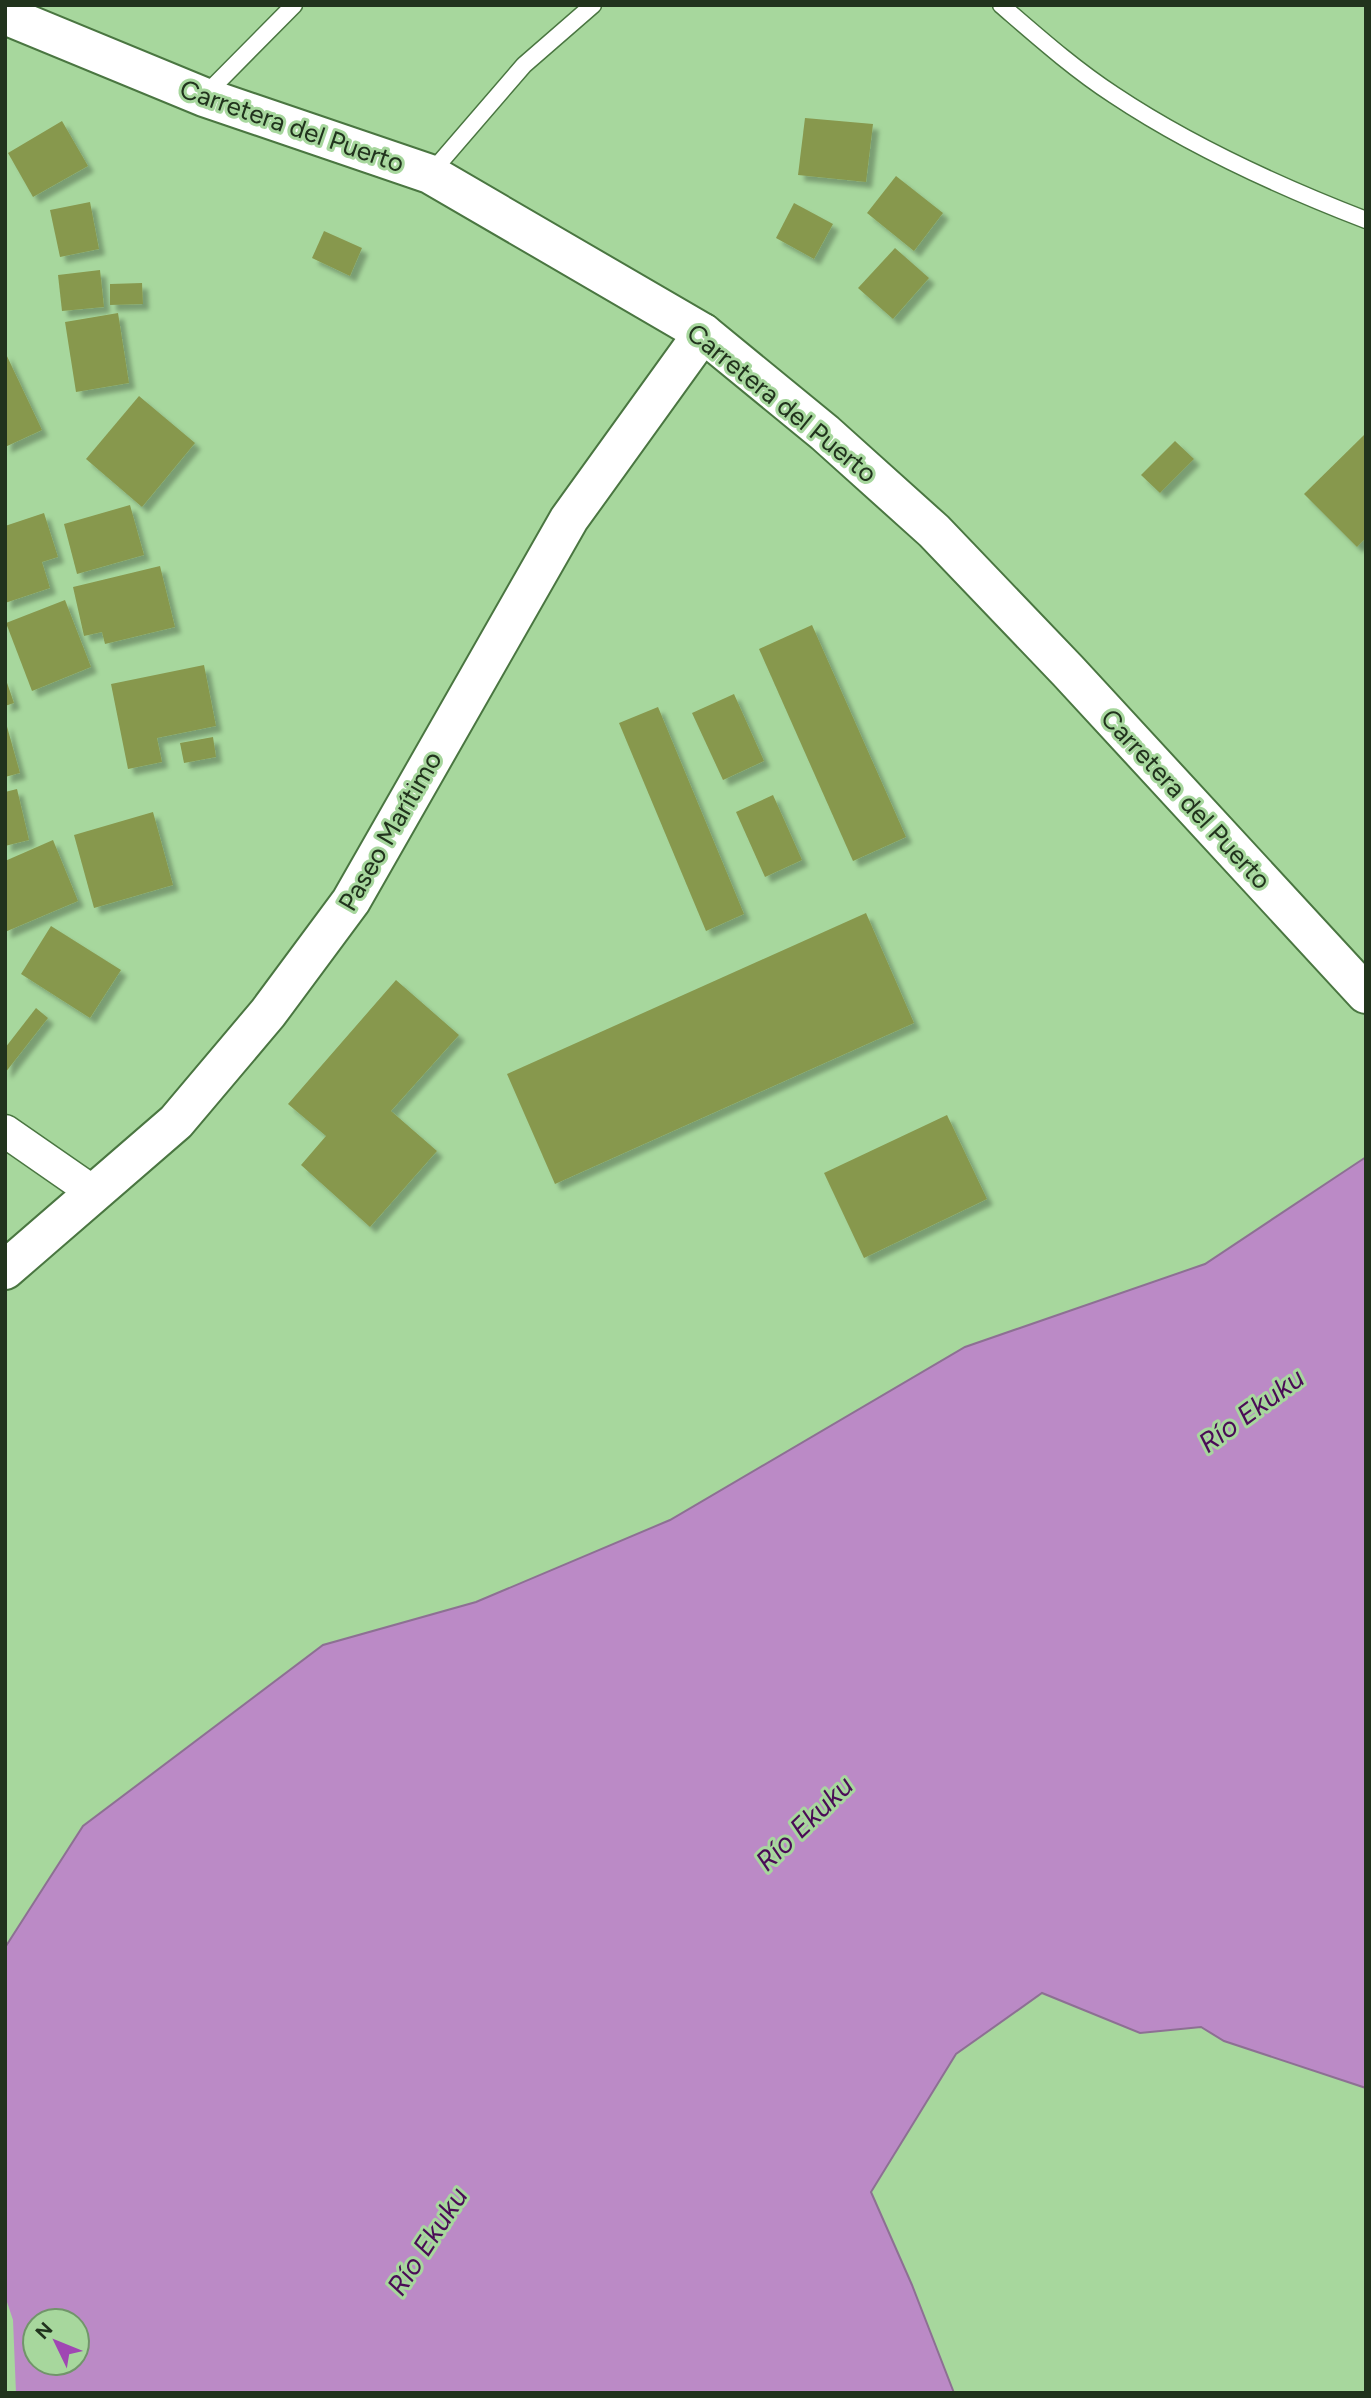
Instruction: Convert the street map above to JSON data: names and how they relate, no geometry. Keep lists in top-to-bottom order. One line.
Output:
{"streets":{"main road":["Carretera del Puerto","Paseo Marítimo"]},"crossings":[["Carretera del Puerto","Paseo Marítimo"]],"water":["Río Ekuku"],"north":"top left"}
